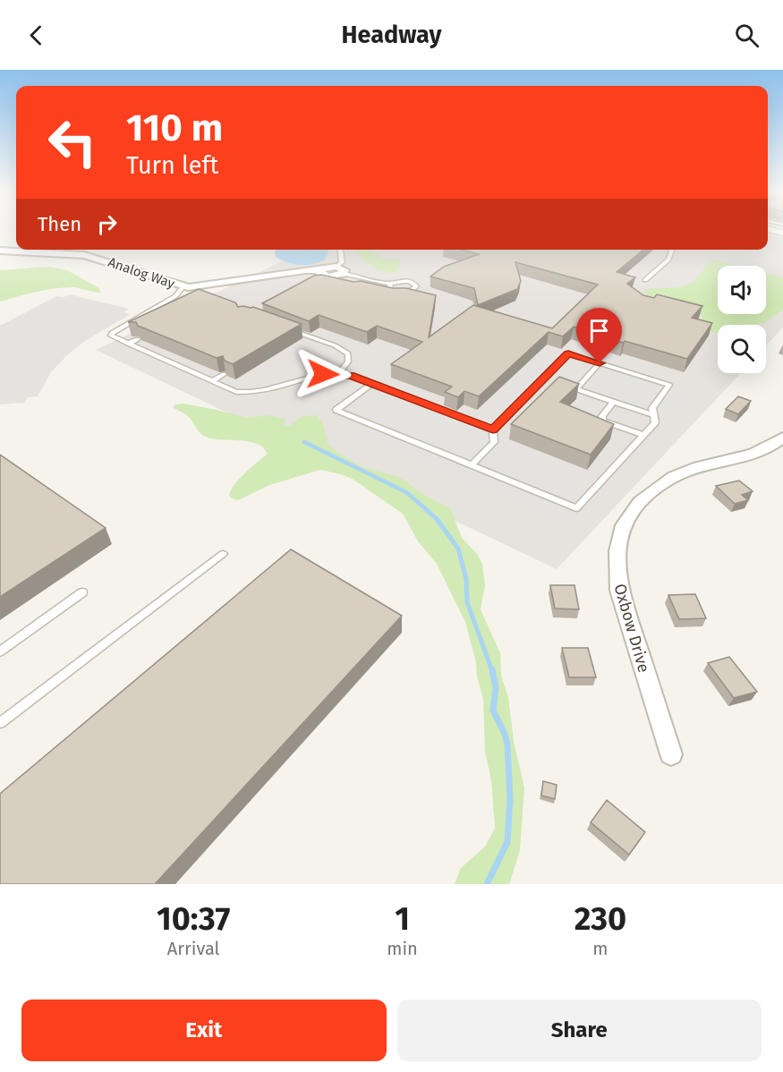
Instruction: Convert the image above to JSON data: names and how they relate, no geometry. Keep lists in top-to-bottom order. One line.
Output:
{"streets":{"street":["Analog Way","Oxbow Drive"]},"page":{"header":"Headway","turn":["110 m","Turn left"],"then":"Then","eta":["10:37","Arrival","1","min","230","m"],"buttons":["Exit","Share"]}}
